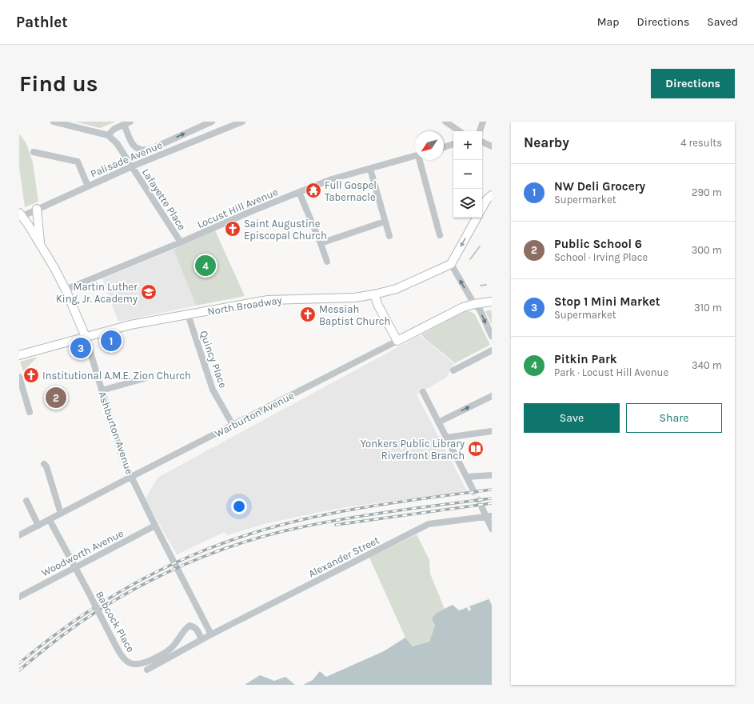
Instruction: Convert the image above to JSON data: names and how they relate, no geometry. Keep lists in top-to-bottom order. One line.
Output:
{"streets":{"main road":["North Broadway","Warburton Avenue","Ashburton Avenue"],"street":["Palisade Avenue","Lafayette Place","Locust Hill Avenue","Quincy Place","Woodworth Avenue","Alexander Street","Babcock Place"]},"crossings":[["Palisade Avenue","Lafayette Place"],["Palisade Avenue","Ashburton Avenue"],["Lafayette Place","Locust Hill Avenue"],["Locust Hill Avenue","Ashburton Avenue"],["North Broadway","Quincy Place"],["North Broadway","Ashburton Avenue"],["Quincy Place","Warburton Avenue"],["Warburton Avenue","Ashburton Avenue"],["Warburton Avenue","Babcock Place"],["Ashburton Avenue","Woodworth Avenue"],["Ashburton Avenue","Alexander Street"],["Woodworth Avenue","Babcock Place"],["Alexander Street","Babcock Place"]],"places":{"temple":["Full Gospel Tabernacle"],"church":["Saint Augustine Episcopal Church","Messiah Baptist Church","Institutional A.M.E. Zion Church"],"school or university":["Martin Luther King, Jr. Academy"],"library":["Yonkers Public Library Riverfront Branch"]},"north":"bottom left","page":{"header":"Pathlet","nav":["Map","Directions","Saved"],"buttons":["Directions",["Save","Share"]],"title":"Find us","heading":["Nearby","4 results"],"map_buttons":["+","−"],"list":[{"mark":"1","name":"NW Deli Grocery","note":"Supermarket","value":"290 m"},{"mark":"2","name":"Public School 6","note":"School · Irving Place","value":"300 m"},{"mark":"3","name":"Stop 1 Mini Market","note":"Supermarket","value":"310 m"},{"mark":"4","name":"Pitkin Park","note":"Park · Locust Hill Avenue","value":"340 m"}],"pins":["4","1","3","2"]}}
